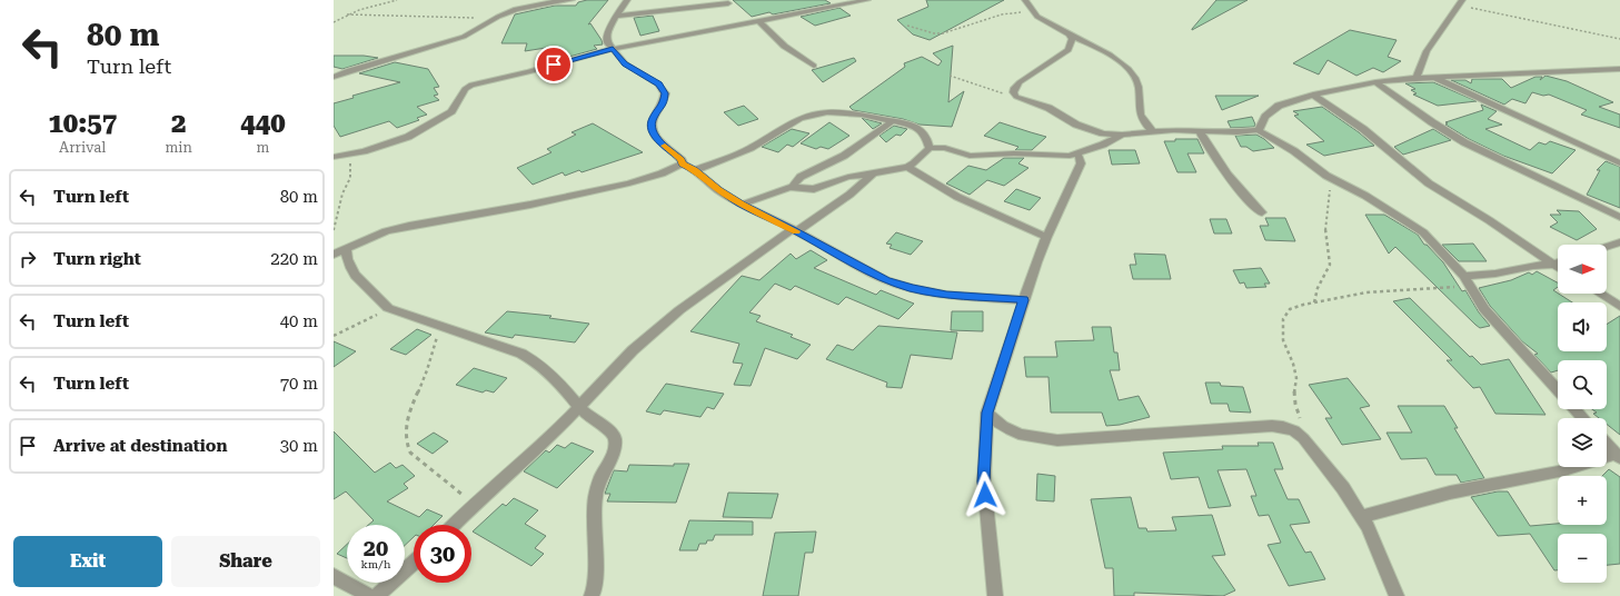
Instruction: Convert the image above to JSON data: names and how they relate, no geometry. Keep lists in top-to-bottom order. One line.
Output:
{"north":"right","page":{"turn":["80 m","Turn left"],"eta":["10:57","Arrival","2","min","440","m"],"list":[{"name":"Turn left","value":"80 m"},{"name":"Turn right","value":"220 m"},{"name":"Turn left","value":"40 m"},{"name":"Turn left","value":"70 m"},{"name":"Arrive at destination","value":"30 m"}],"map_buttons":["+","−"],"speed":"20 km/h","limit":"30","buttons":["Exit","Share"]}}
